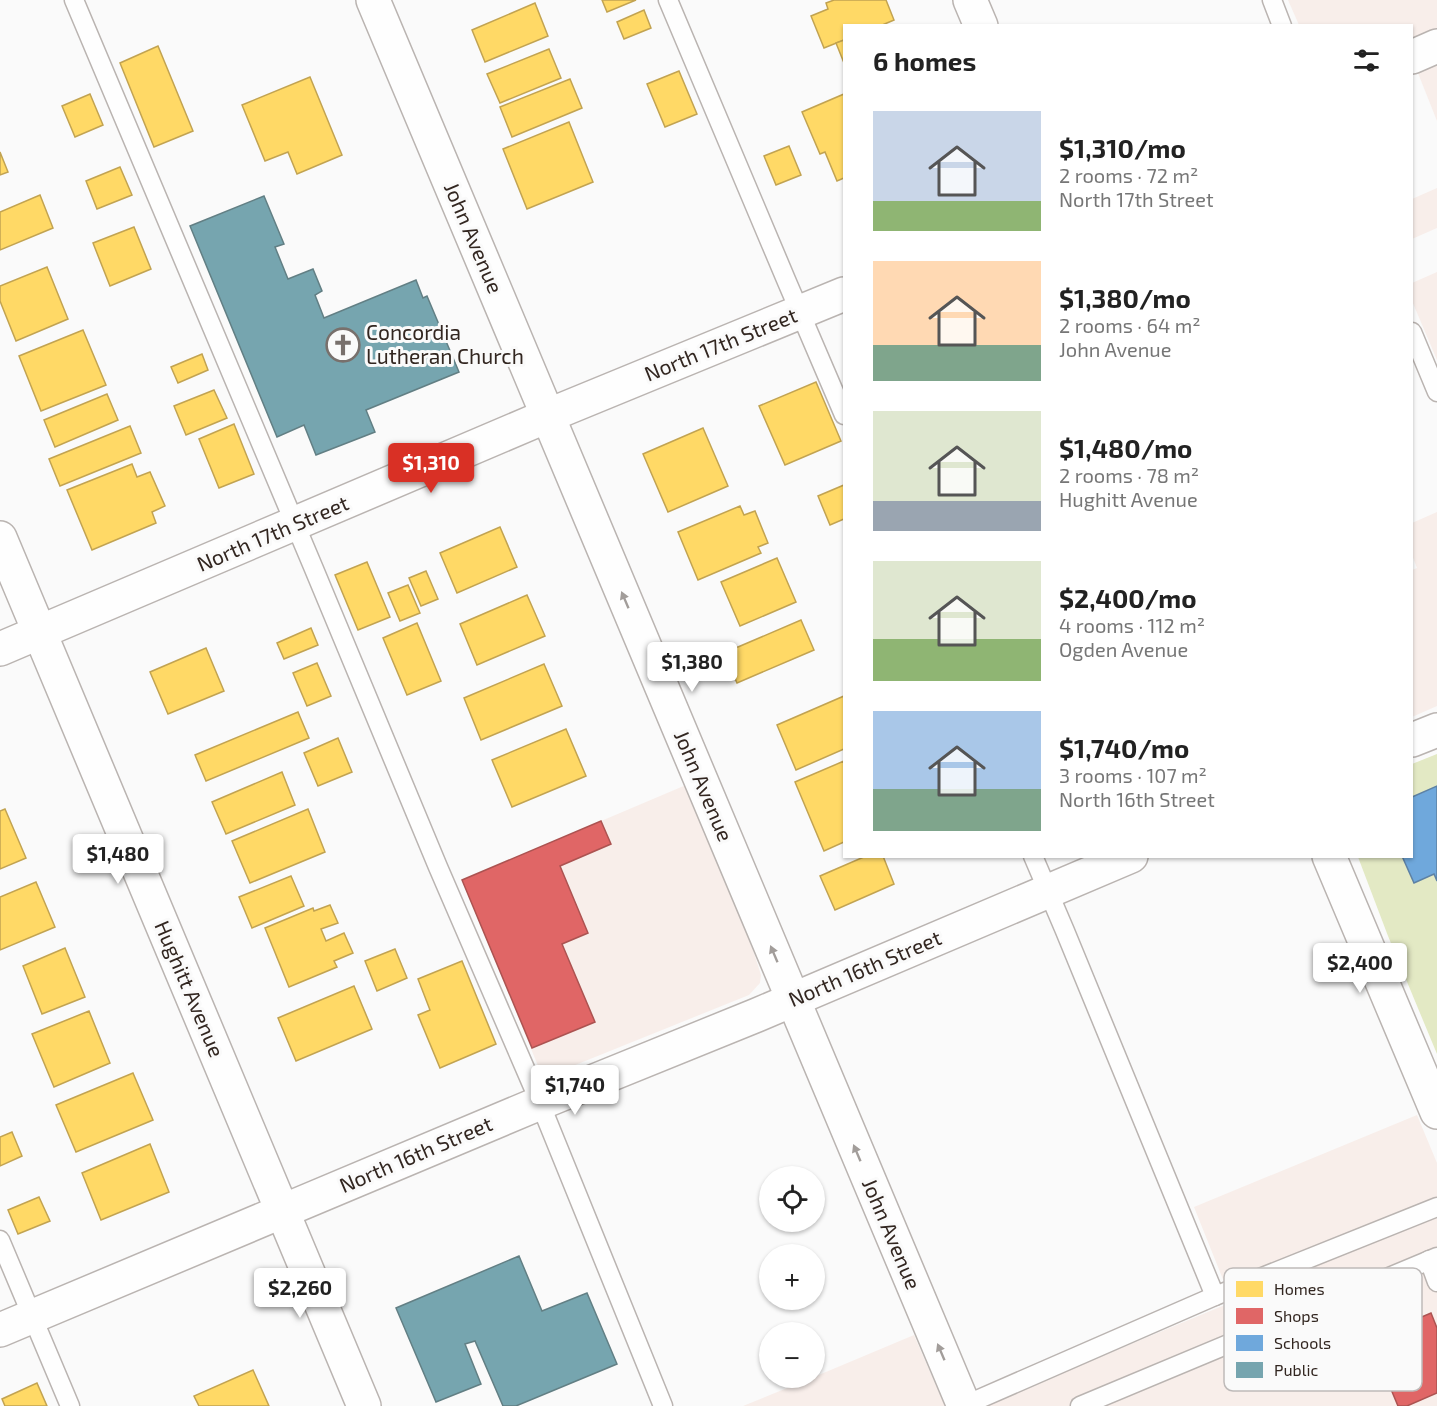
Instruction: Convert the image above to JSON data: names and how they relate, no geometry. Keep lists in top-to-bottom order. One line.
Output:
{"streets":{"street":["John Avenue","North 17th Street","North 16th Street","Hughitt Avenue"]},"crossings":[["John Avenue","North 17th Street"],["John Avenue","North 16th Street"],["North 17th Street","Hughitt Avenue"],["North 16th Street","Hughitt Avenue"]],"one_way":["John Avenue"],"places":{"church":["Concordia Lutheran Church"]},"legend":["Homes","Shops","Schools","Public"],"page":{"heading":"6 homes","list":[{"name":"$1,310/mo","note":"2 rooms · 72 m² · North 17th Street"},{"name":"$1,380/mo","note":"2 rooms · 64 m² · John Avenue"},{"name":"$1,480/mo","note":"2 rooms · 78 m² · Hughitt Avenue"},{"name":"$2,400/mo","note":"4 rooms · 112 m² · Ogden Avenue"},{"name":"$1,740/mo","note":"3 rooms · 107 m² · North 16th Street"}],"price":["$1,310","$1,380","$1,480","$2,400","$1,740","$2,260"],"map_buttons":["+","−"]}}
